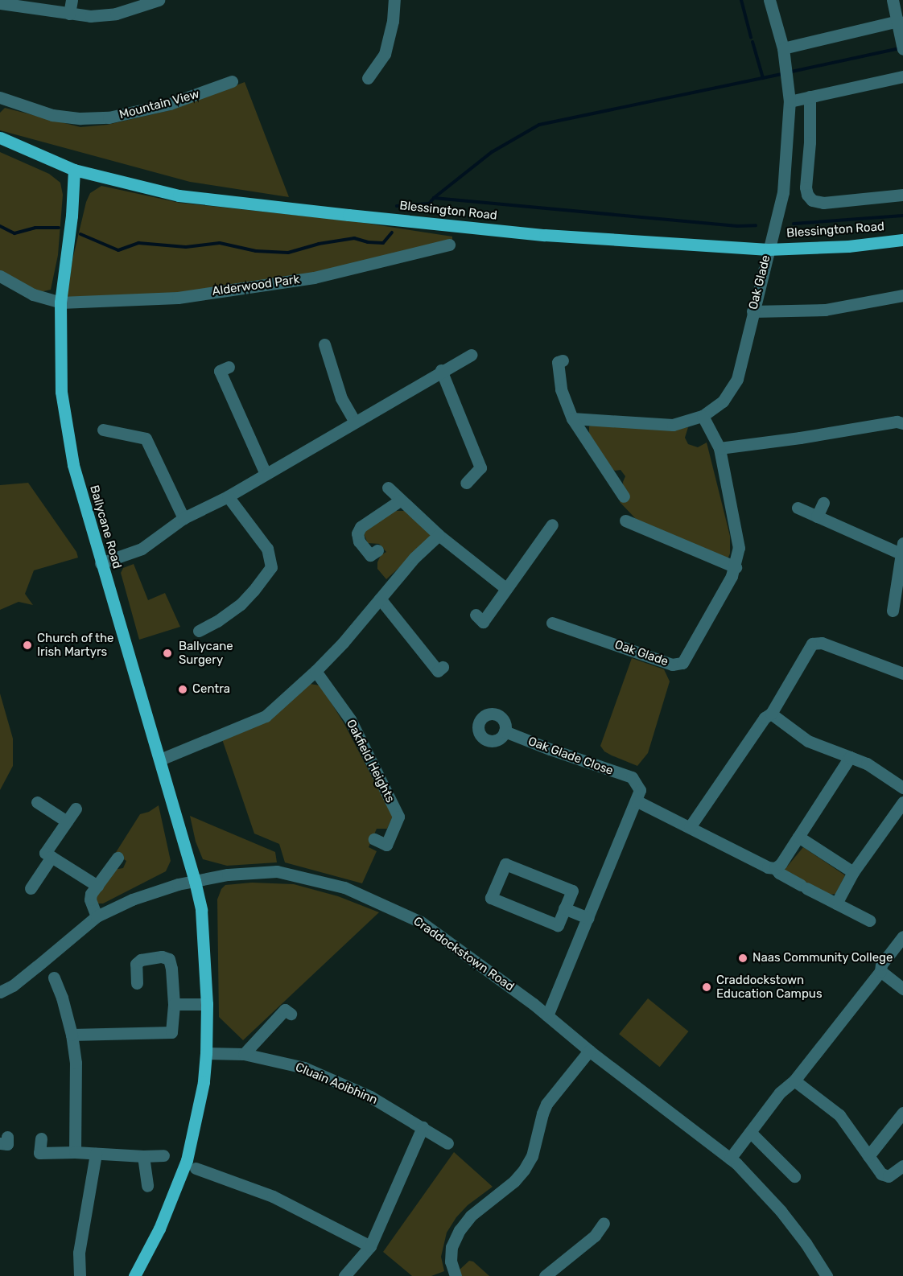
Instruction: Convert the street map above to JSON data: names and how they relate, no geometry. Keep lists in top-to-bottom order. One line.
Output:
{"streets":{"main road":["Blessington Road","Ballycane Road"],"street":["Mountain View","Oak Glade","Alderwood Park","Oak Glade Close","Oakfield Heights","Craddockstown Road","Cluain Aoibhinn"]},"crossings":[["Blessington Road","Oak Glade"],["Blessington Road","Ballycane Road"],["Alderwood Park","Ballycane Road"],["Ballycane Road","Craddockstown Road"],["Ballycane Road","Cluain Aoibhinn"]],"places":["Church of the Irish Martyrs","Ballycane Surgery","Centra","Naas Community College","Craddockstown Education Campus"]}
